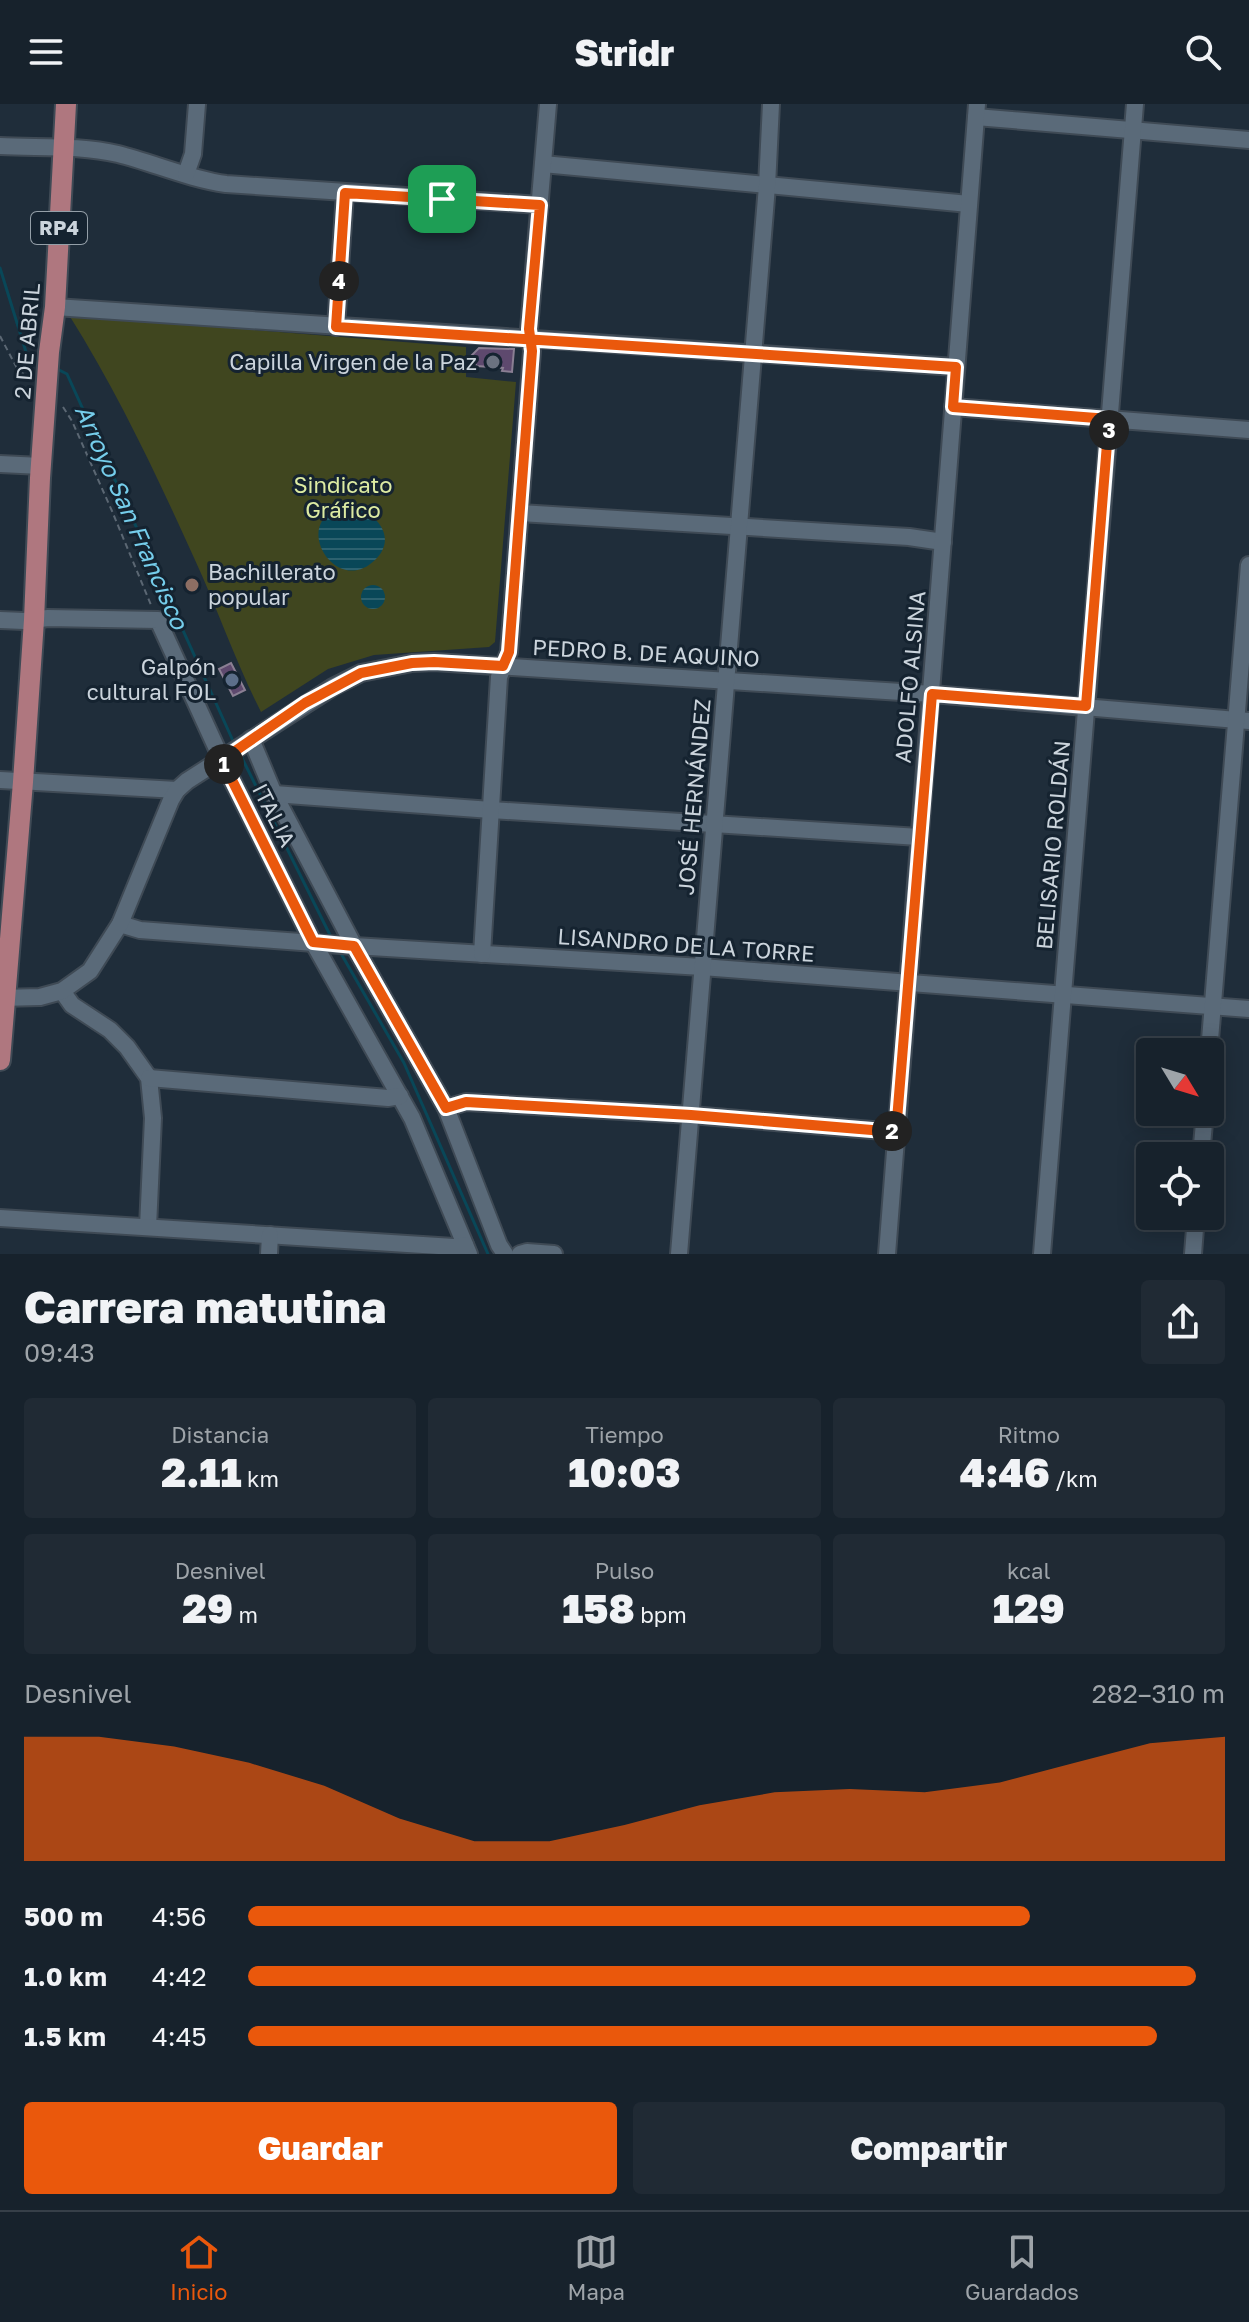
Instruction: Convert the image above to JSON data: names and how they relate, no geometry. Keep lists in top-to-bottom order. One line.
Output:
{"streets":{"main road":["RP4","2 DE ABRIL"],"street":["PEDRO B. DE AQUINO","ADOLFO ALSINA","JOSÉ HERNÁNDEZ","ITALIA","BELISARIO ROLDÁN","LISANDRO DE LA TORRE"]},"crossings":[["PEDRO B. DE AQUINO","ADOLFO ALSINA"],["PEDRO B. DE AQUINO","JOSÉ HERNÁNDEZ"],["PEDRO B. DE AQUINO","ITALIA"],["PEDRO B. DE AQUINO","BELISARIO ROLDÁN"],["ADOLFO ALSINA","LISANDRO DE LA TORRE"],["JOSÉ HERNÁNDEZ","LISANDRO DE LA TORRE"],["ITALIA","LISANDRO DE LA TORRE"],["BELISARIO ROLDÁN","LISANDRO DE LA TORRE"]],"water":["Arroyo San Francisco"],"parks":["Sindicato Gráfico"],"places":["Capilla Virgen de la Paz","Bachillerato popular","Galpón cultural FOL"],"north":"bottom right","page":{"header":"Stridr","pins":["4","3","1","2"],"heading":["Carrera matutina","09:43"],"stats":[["Distancia","2.11 km"],["Tiempo","10:03"],["Ritmo","4:46 /km"],["Desnivel","29 m"],["Pulso","158 bpm"],["kcal","129"]],"chart":["Desnivel","282–310 m"],"list":[{"name":"500 m","note":"4:56"},{"name":"1.0 km","note":"4:42"},{"name":"1.5 km","note":"4:45"}],"buttons":["Guardar","Compartir"],"tabs":["Inicio","Mapa","Guardados"]}}
